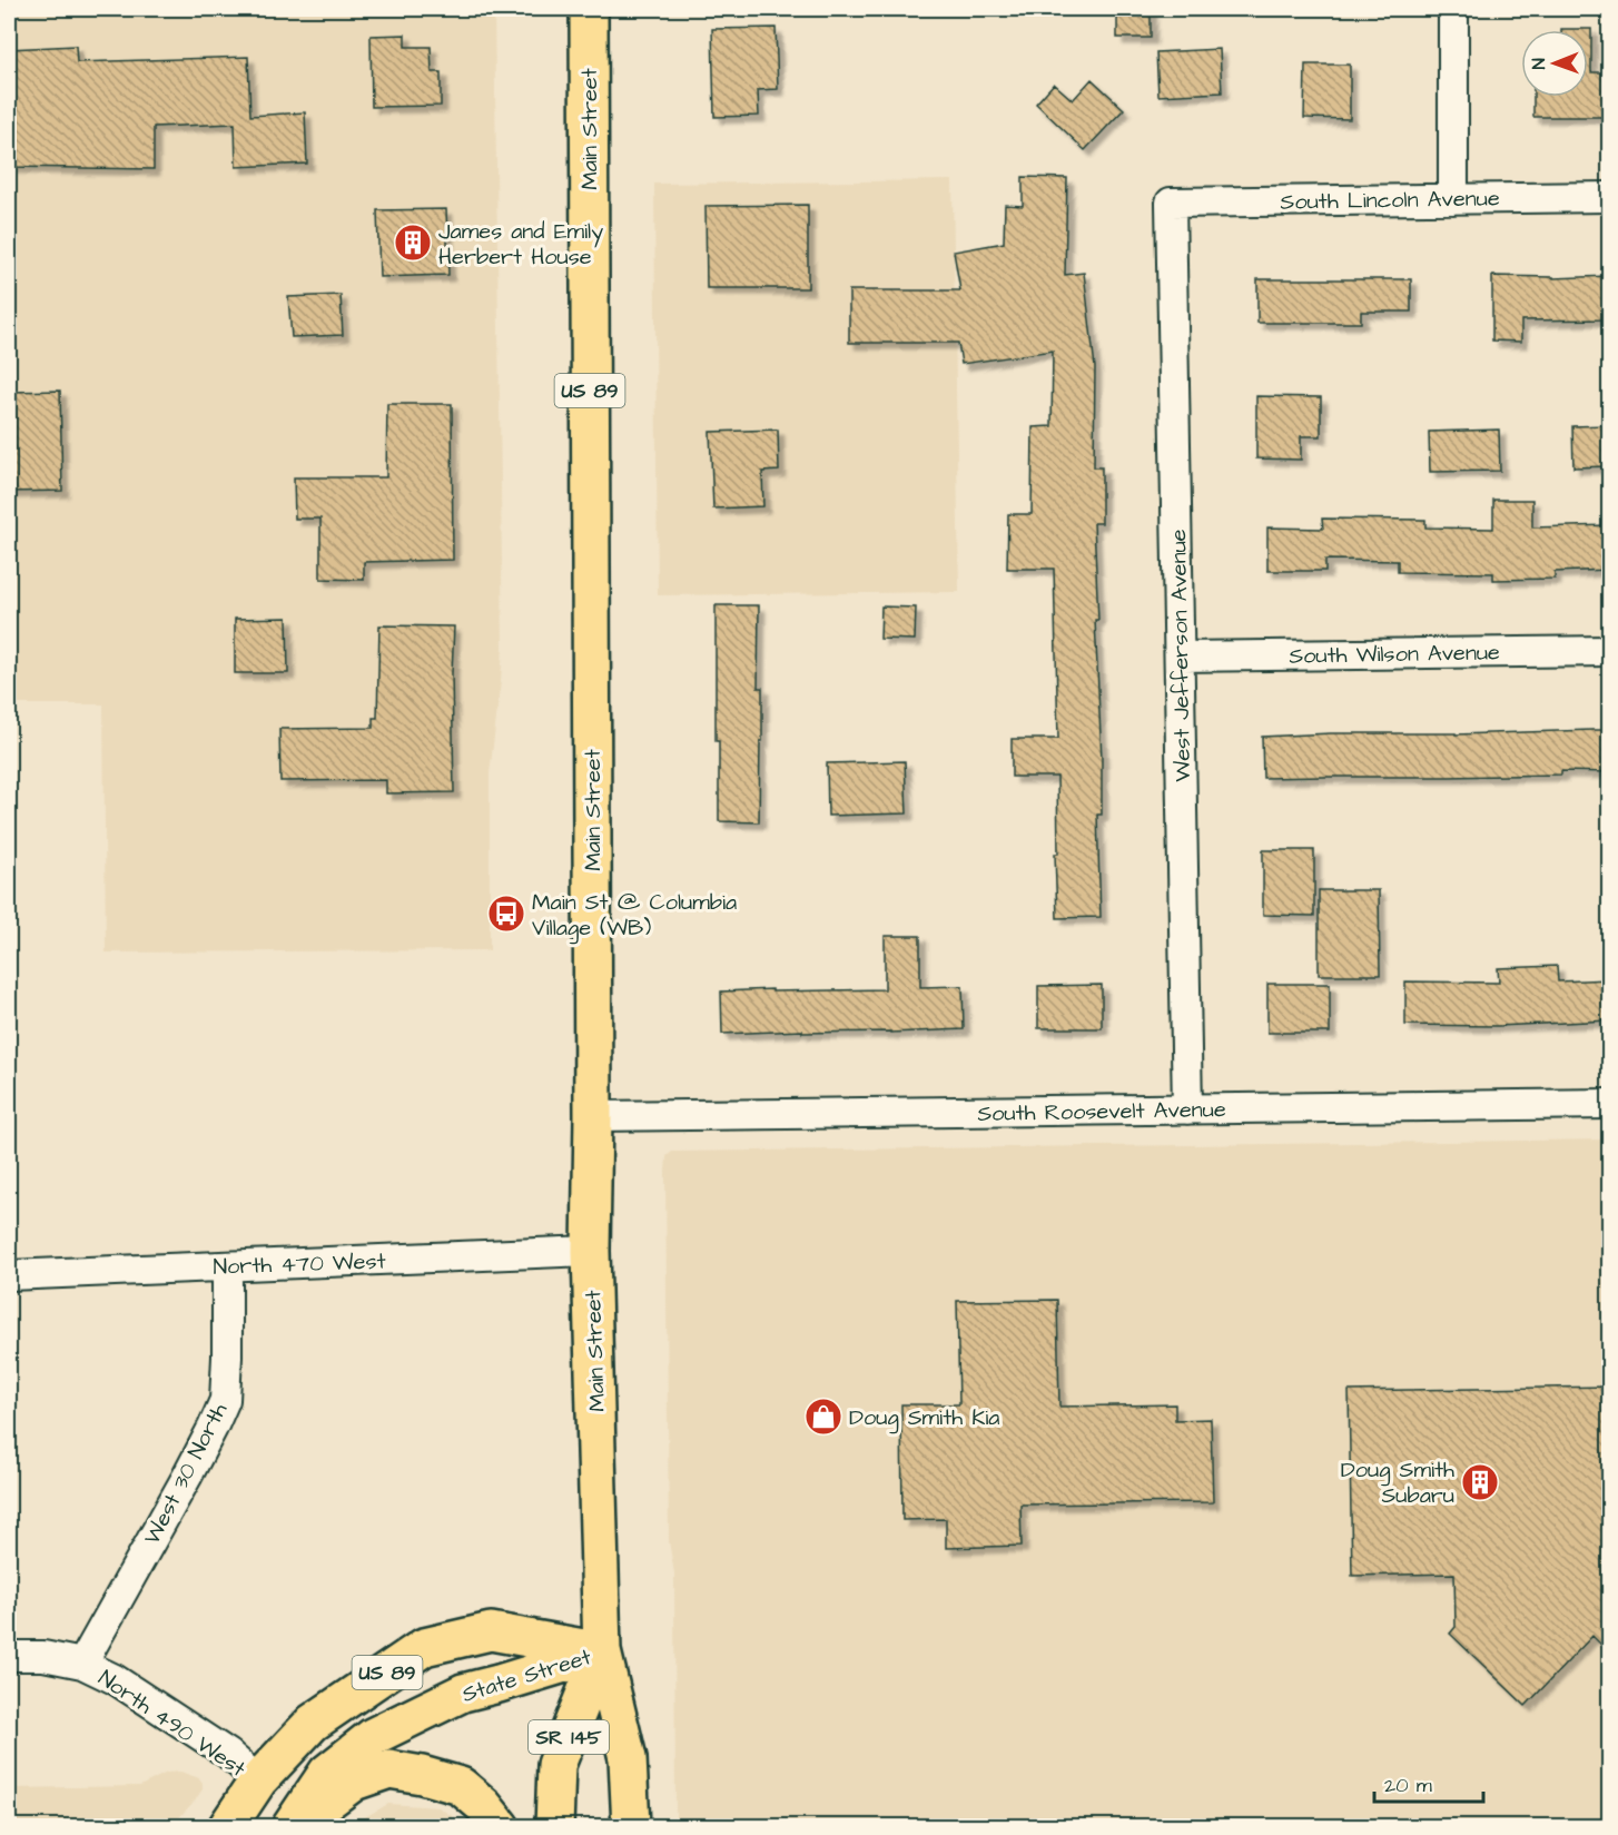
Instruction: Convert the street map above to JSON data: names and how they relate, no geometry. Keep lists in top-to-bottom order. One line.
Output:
{"streets":{"main road":["Main Street","US 89","State Street","SR 145"],"street":["South Lincoln Avenue","South Wilson Avenue","West Jefferson Avenue","South Roosevelt Avenue","North 470 West","West 30 North","North 490 West"]},"crossings":[["Main Street","South Roosevelt Avenue"],["Main Street","North 470 West"],["Main Street","State Street"],["South Lincoln Avenue","West Jefferson Avenue"],["South Wilson Avenue","West Jefferson Avenue"],["West Jefferson Avenue","South Roosevelt Avenue"],["North 470 West","West 30 North"],["West 30 North","North 490 West"],["State Street","North 490 West"]],"places":{"building":["James and Emily Herbert House","Doug Smith Subaru"],"bus stop":["Main St @ Columbia Village (WB)"],"shop":["Doug Smith Kia"]},"scale_bar":"20 m","north":"left"}
